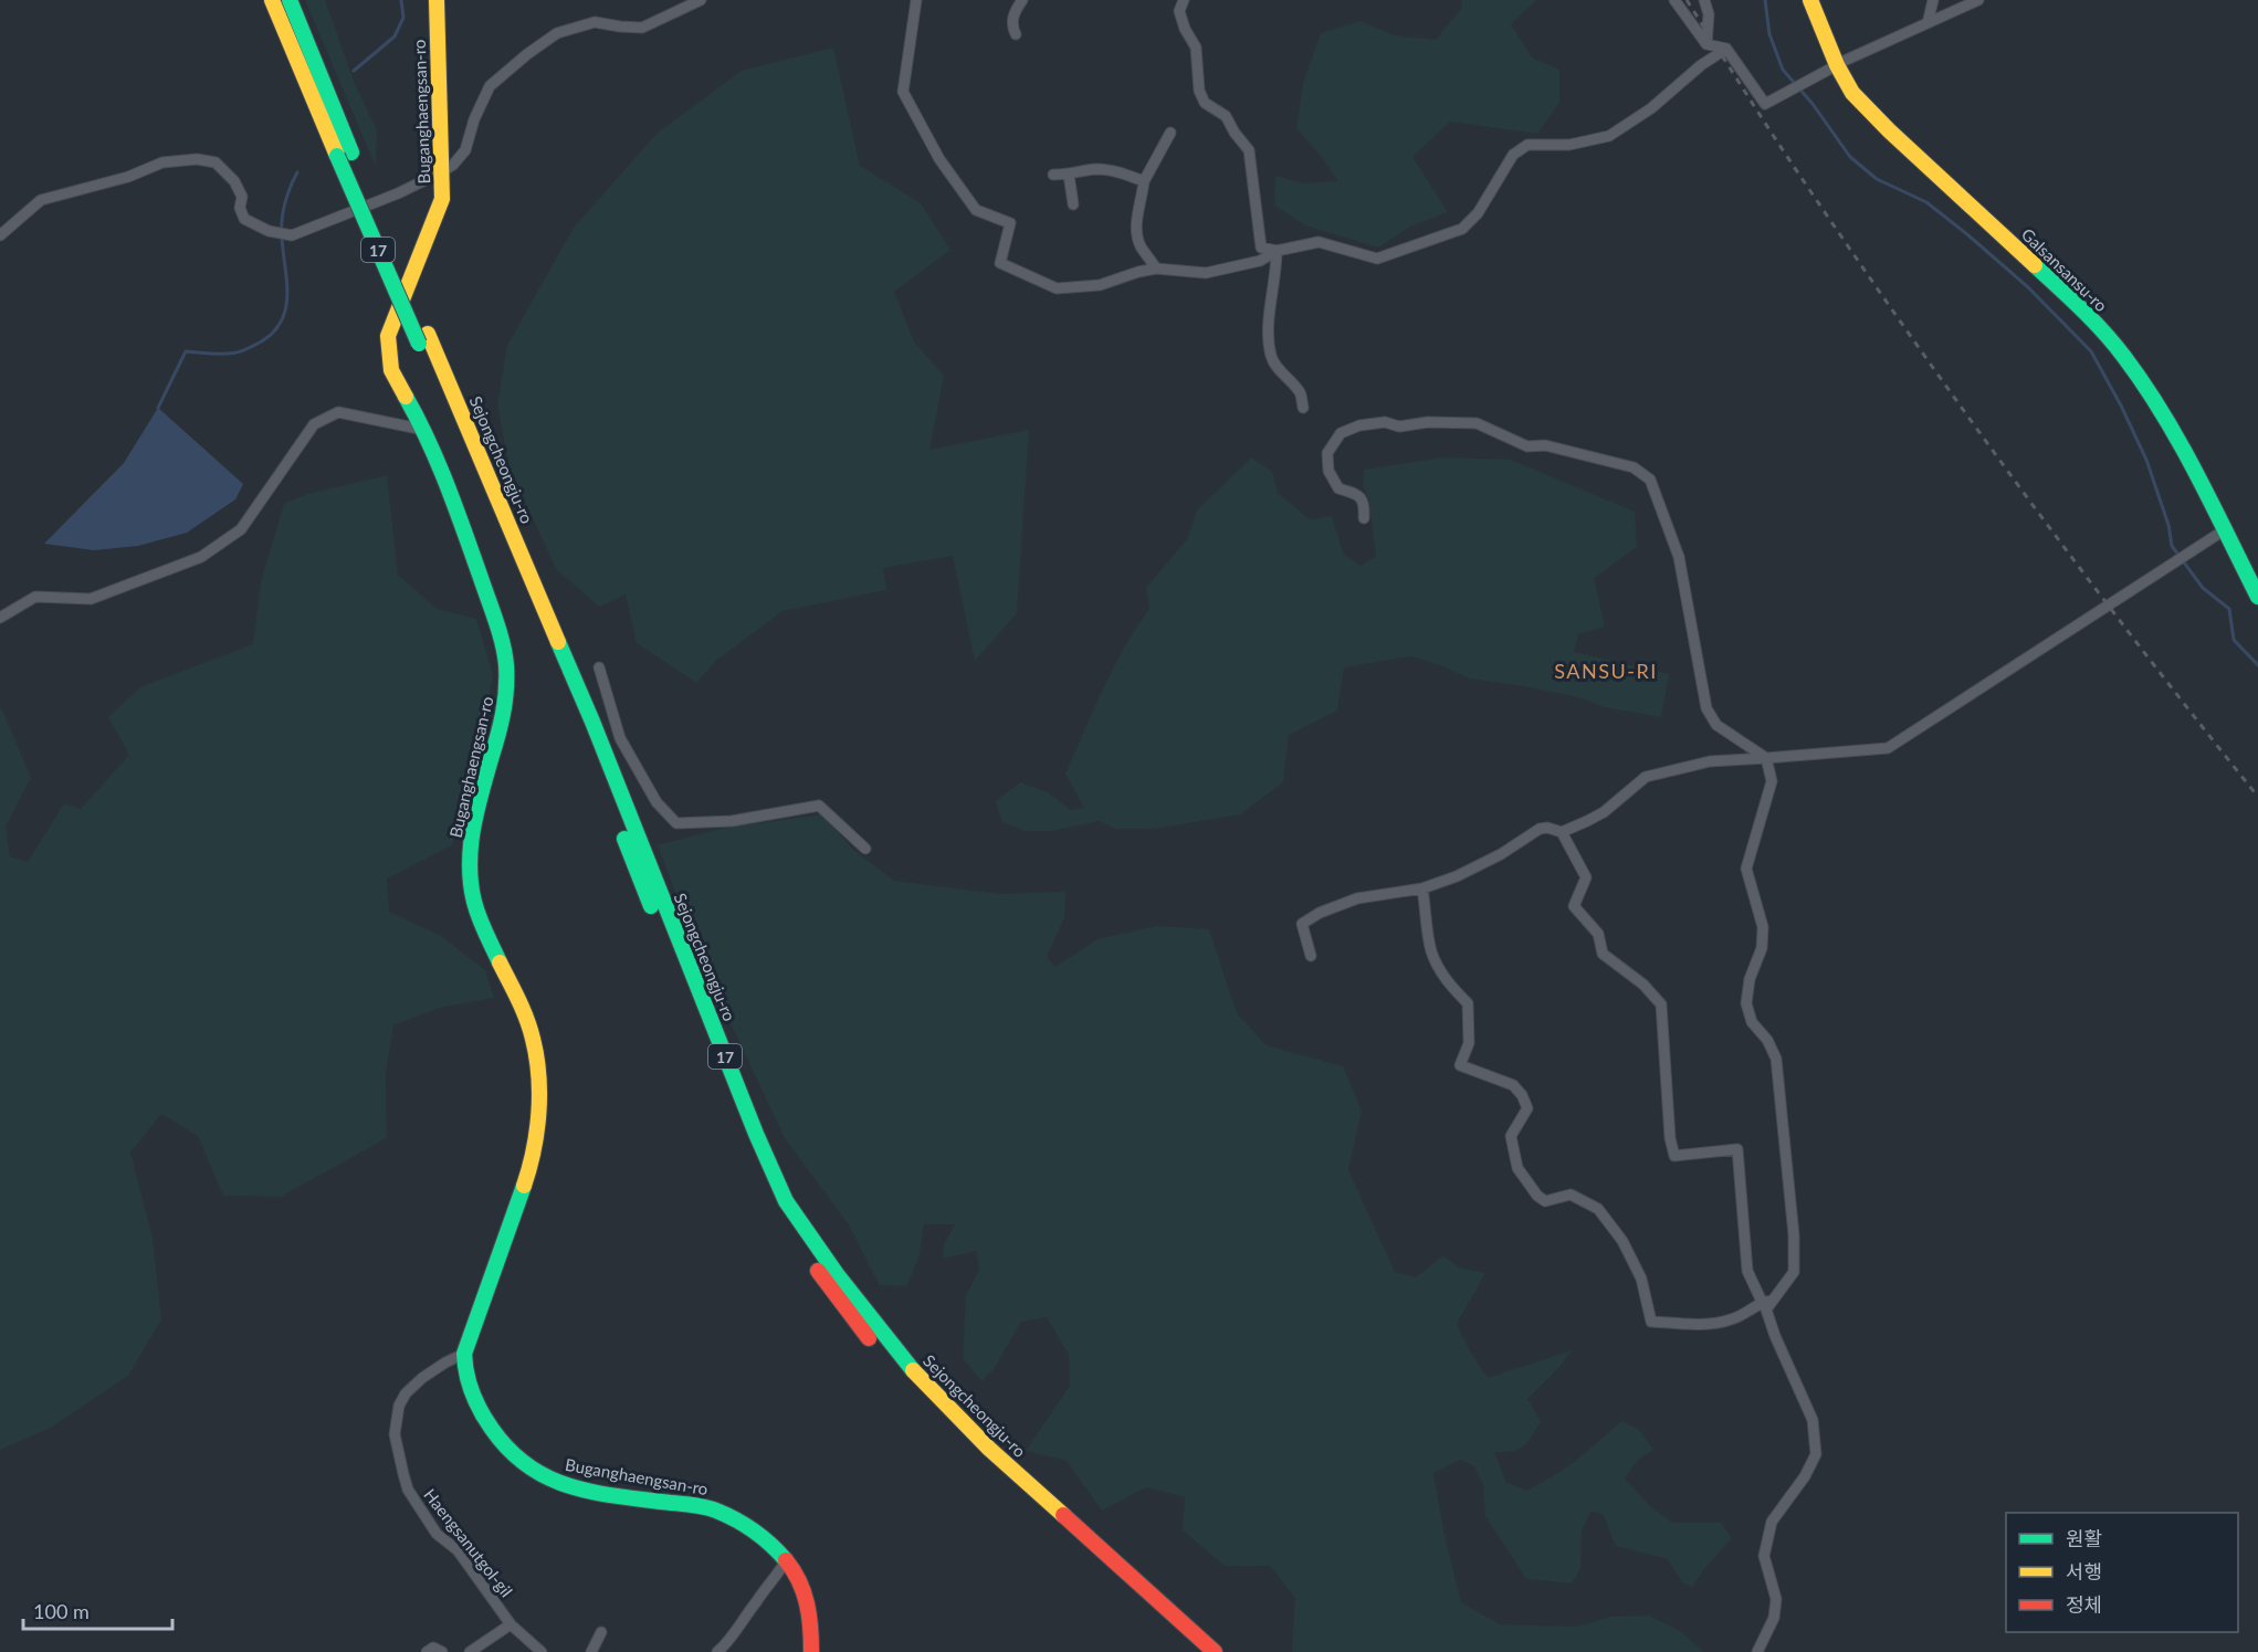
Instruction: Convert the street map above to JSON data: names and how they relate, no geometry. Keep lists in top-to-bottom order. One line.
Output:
{"streets":{"main road":["Buganghaengsan-ro","17","Galsansansu-ro","Sejongcheongju-ro"],"street":["Haengsanutgol-gil"]},"crossings":[["Buganghaengsan-ro","Haengsanutgol-gil"],["17","Sejongcheongju-ro"]],"districts":["SANSU-RI"],"legend":["원활","서행","정체"],"scale_bar":"100 m"}
